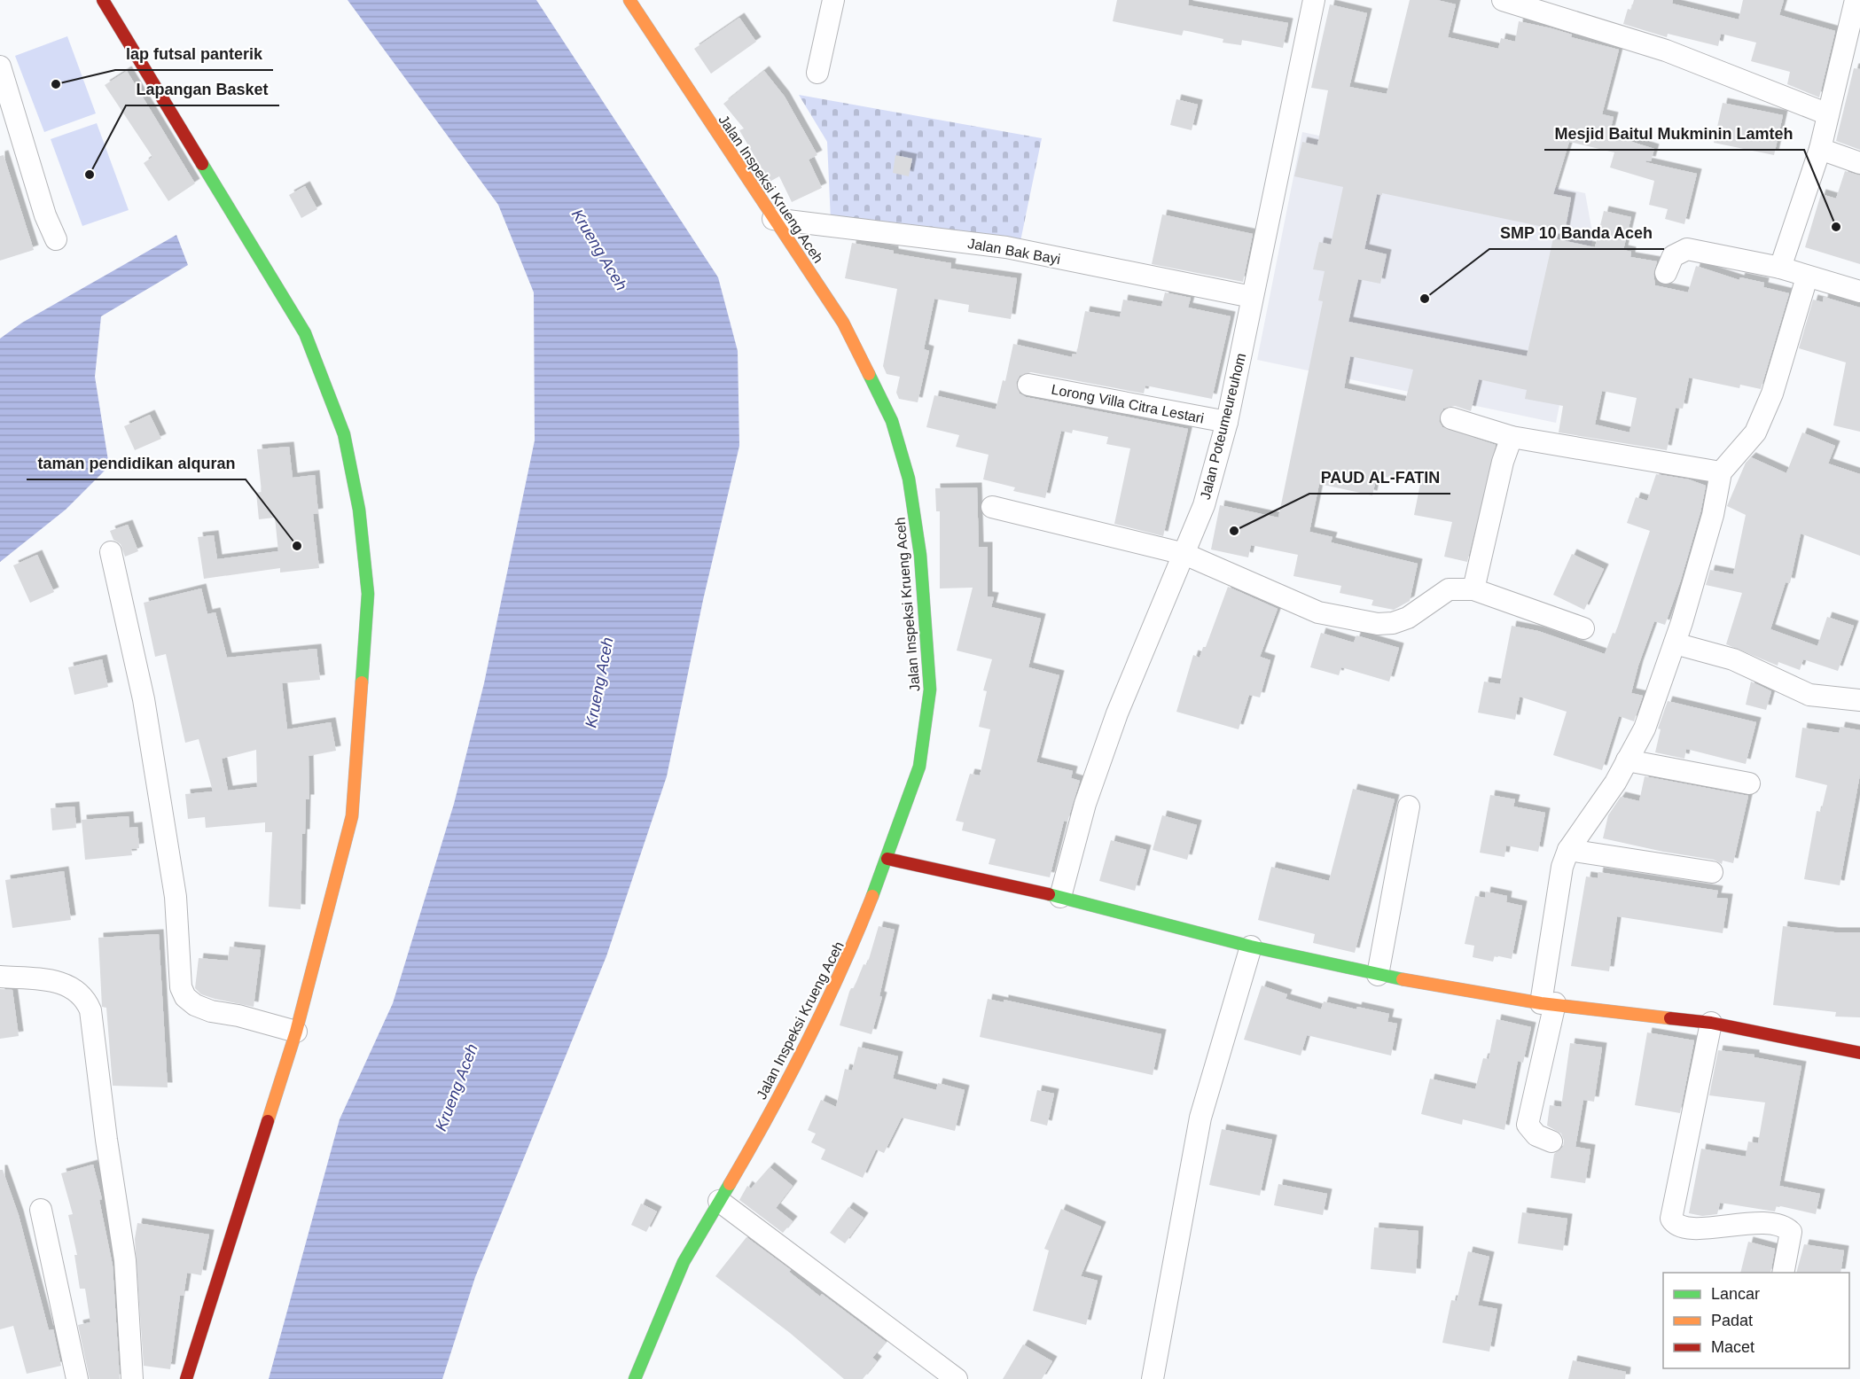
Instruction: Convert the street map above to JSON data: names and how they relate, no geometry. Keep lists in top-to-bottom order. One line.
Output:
{"streets":{"street":["Jalan Inspeksi Krueng Aceh","Jalan Bak Bayi","Lorong Villa Citra Lestari","Jalan Poteumeureuhom"]},"crossings":[["Jalan Inspeksi Krueng Aceh","Jalan Bak Bayi"],["Jalan Bak Bayi","Jalan Poteumeureuhom"],["Lorong Villa Citra Lestari","Jalan Poteumeureuhom"]],"water":["Krueng Aceh"],"places":["lap futsal panterik","Lapangan Basket","Mesjid Baitul Mukminin Lamteh","SMP 10 Banda Aceh","PAUD AL-FATIN","taman pendidikan alquran"],"legend":["Lancar","Padat","Macet"]}
